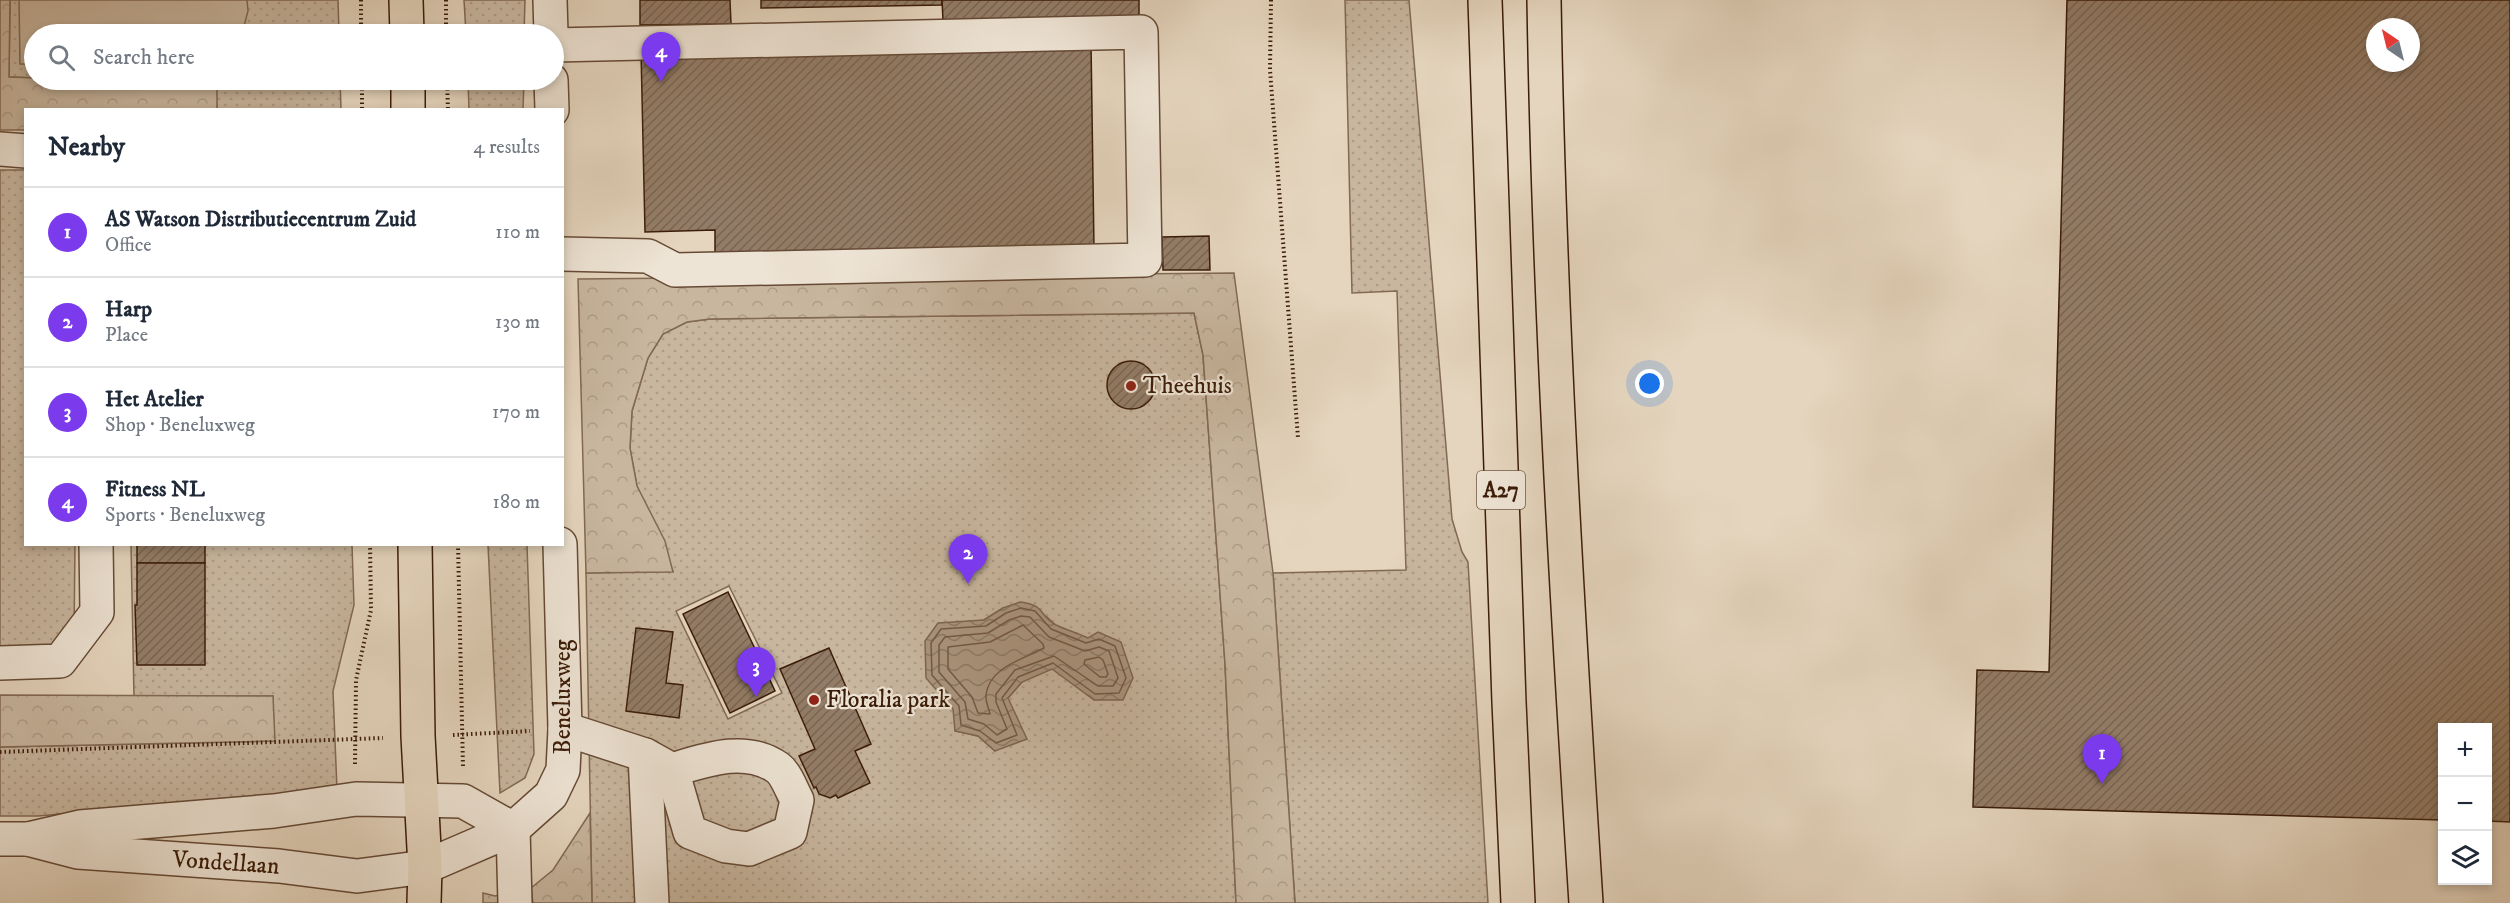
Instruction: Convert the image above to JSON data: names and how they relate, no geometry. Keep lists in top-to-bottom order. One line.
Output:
{"streets":{"main road":["A27"],"street":["Beneluxweg","Vondellaan"]},"crossings":[["Beneluxweg","Vondellaan"]],"places":["Theehuis","Floralia park"],"north":"top left","page":{"search":"Search here","pins":["4","2","3","1"],"heading":["Nearby","4 results"],"list":[{"mark":"1","name":"AS Watson Distributiecentrum Zuid","note":"Office","value":"110 m"},{"mark":"2","name":"Harp","note":"Place","value":"130 m"},{"mark":"3","name":"Het Atelier","note":"Shop · Beneluxweg","value":"170 m"},{"mark":"4","name":"Fitness NL","note":"Sports · Beneluxweg","value":"180 m"}],"map_buttons":["+","−"]}}
